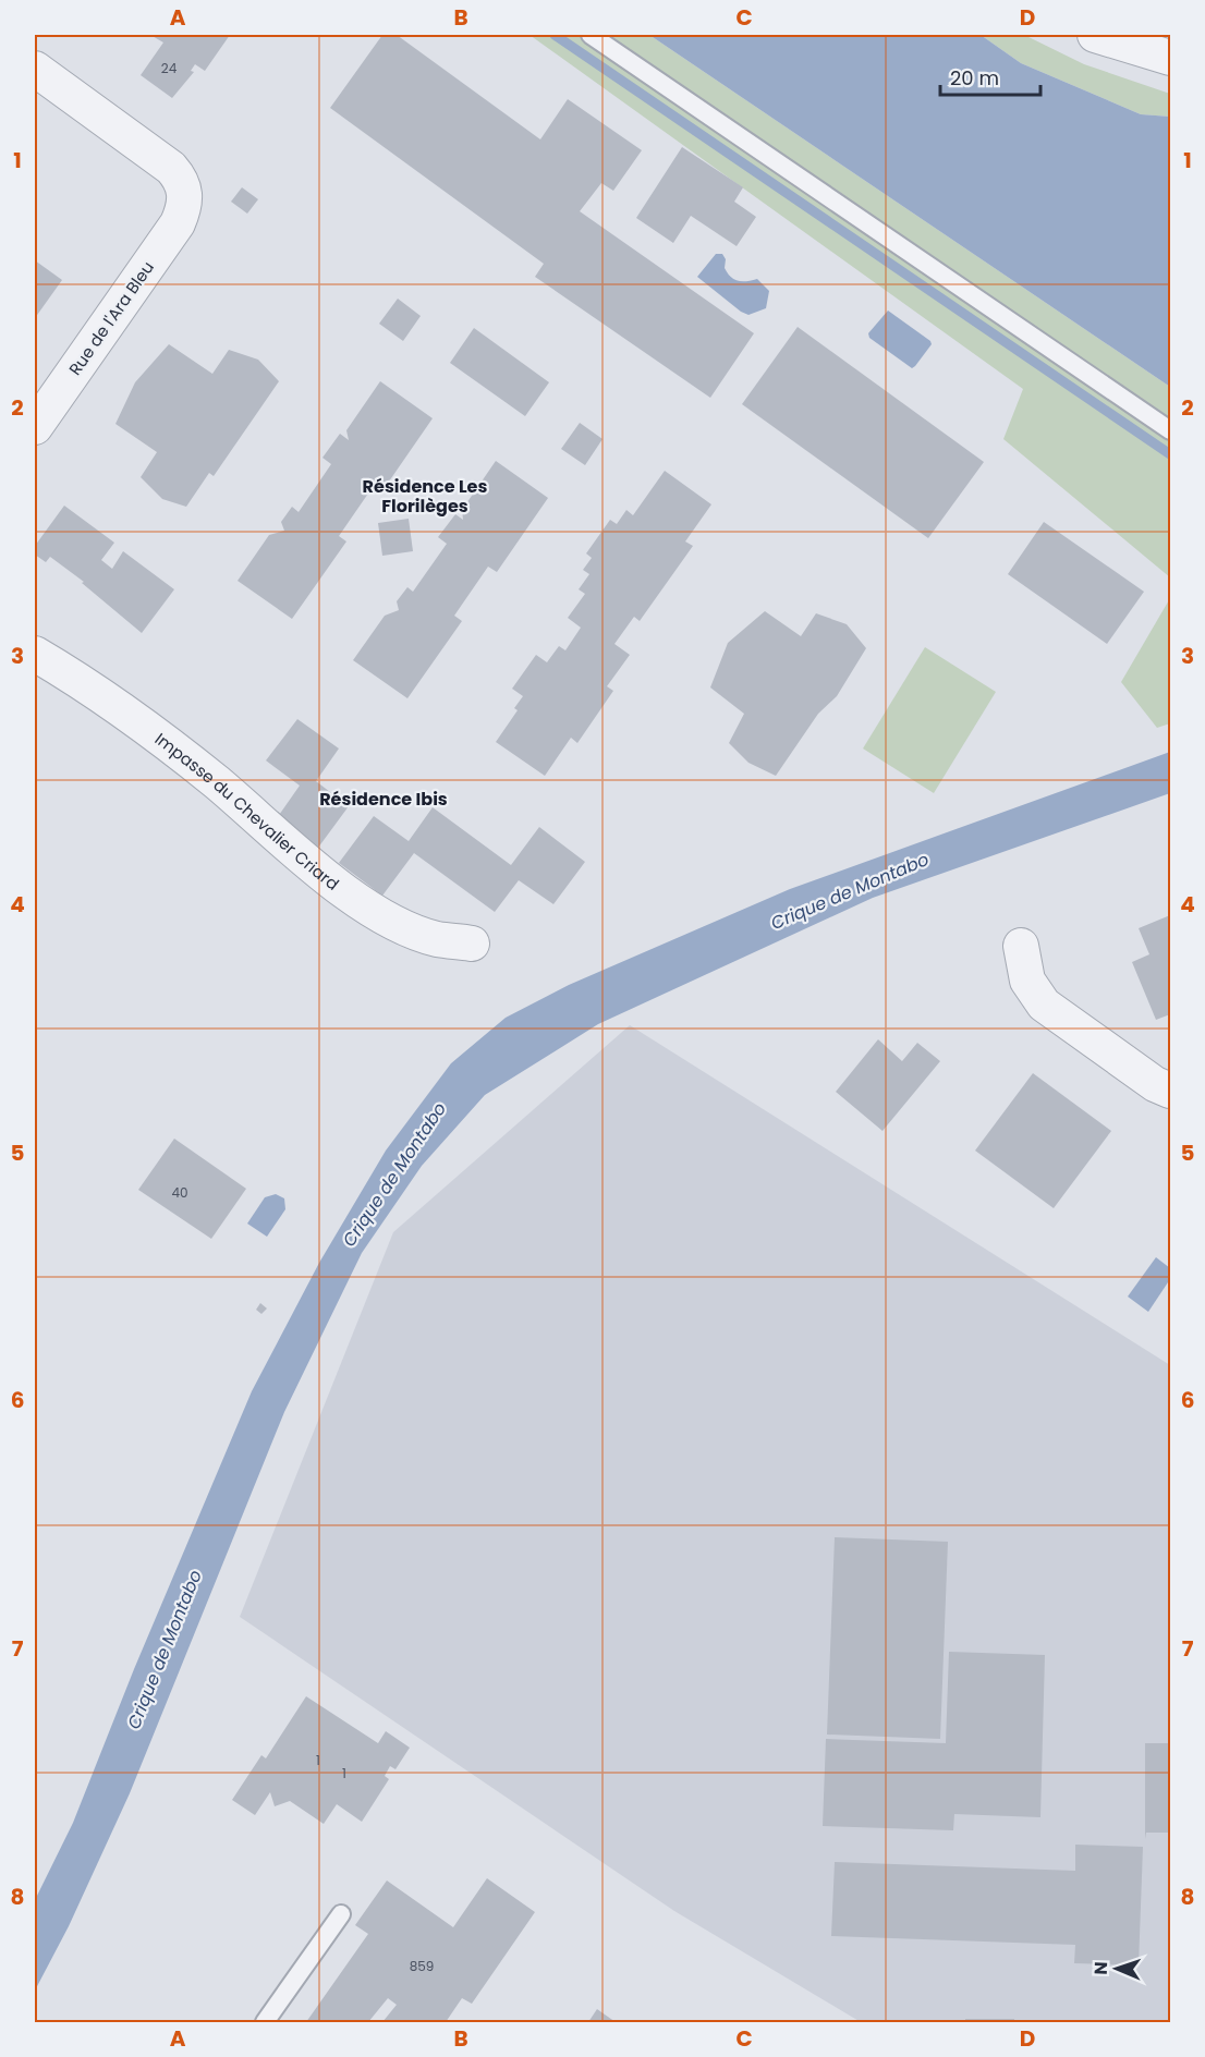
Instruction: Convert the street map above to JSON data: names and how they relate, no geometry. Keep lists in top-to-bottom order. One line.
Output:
{"streets":{"street":["Rue de l'Ara Bleu","Impasse du Chevalier Criard"]},"districts":["Résidence Les Florilèges","Résidence Ibis"],"water":["Crique de Montabo"],"house_numbers":["24","40","1","1","859"],"scale_bar":"20 m","north":"left","grid":{"columns":["A","B","C","D"],"rows":["1","2","3","4","5","6","7","8"]}}
